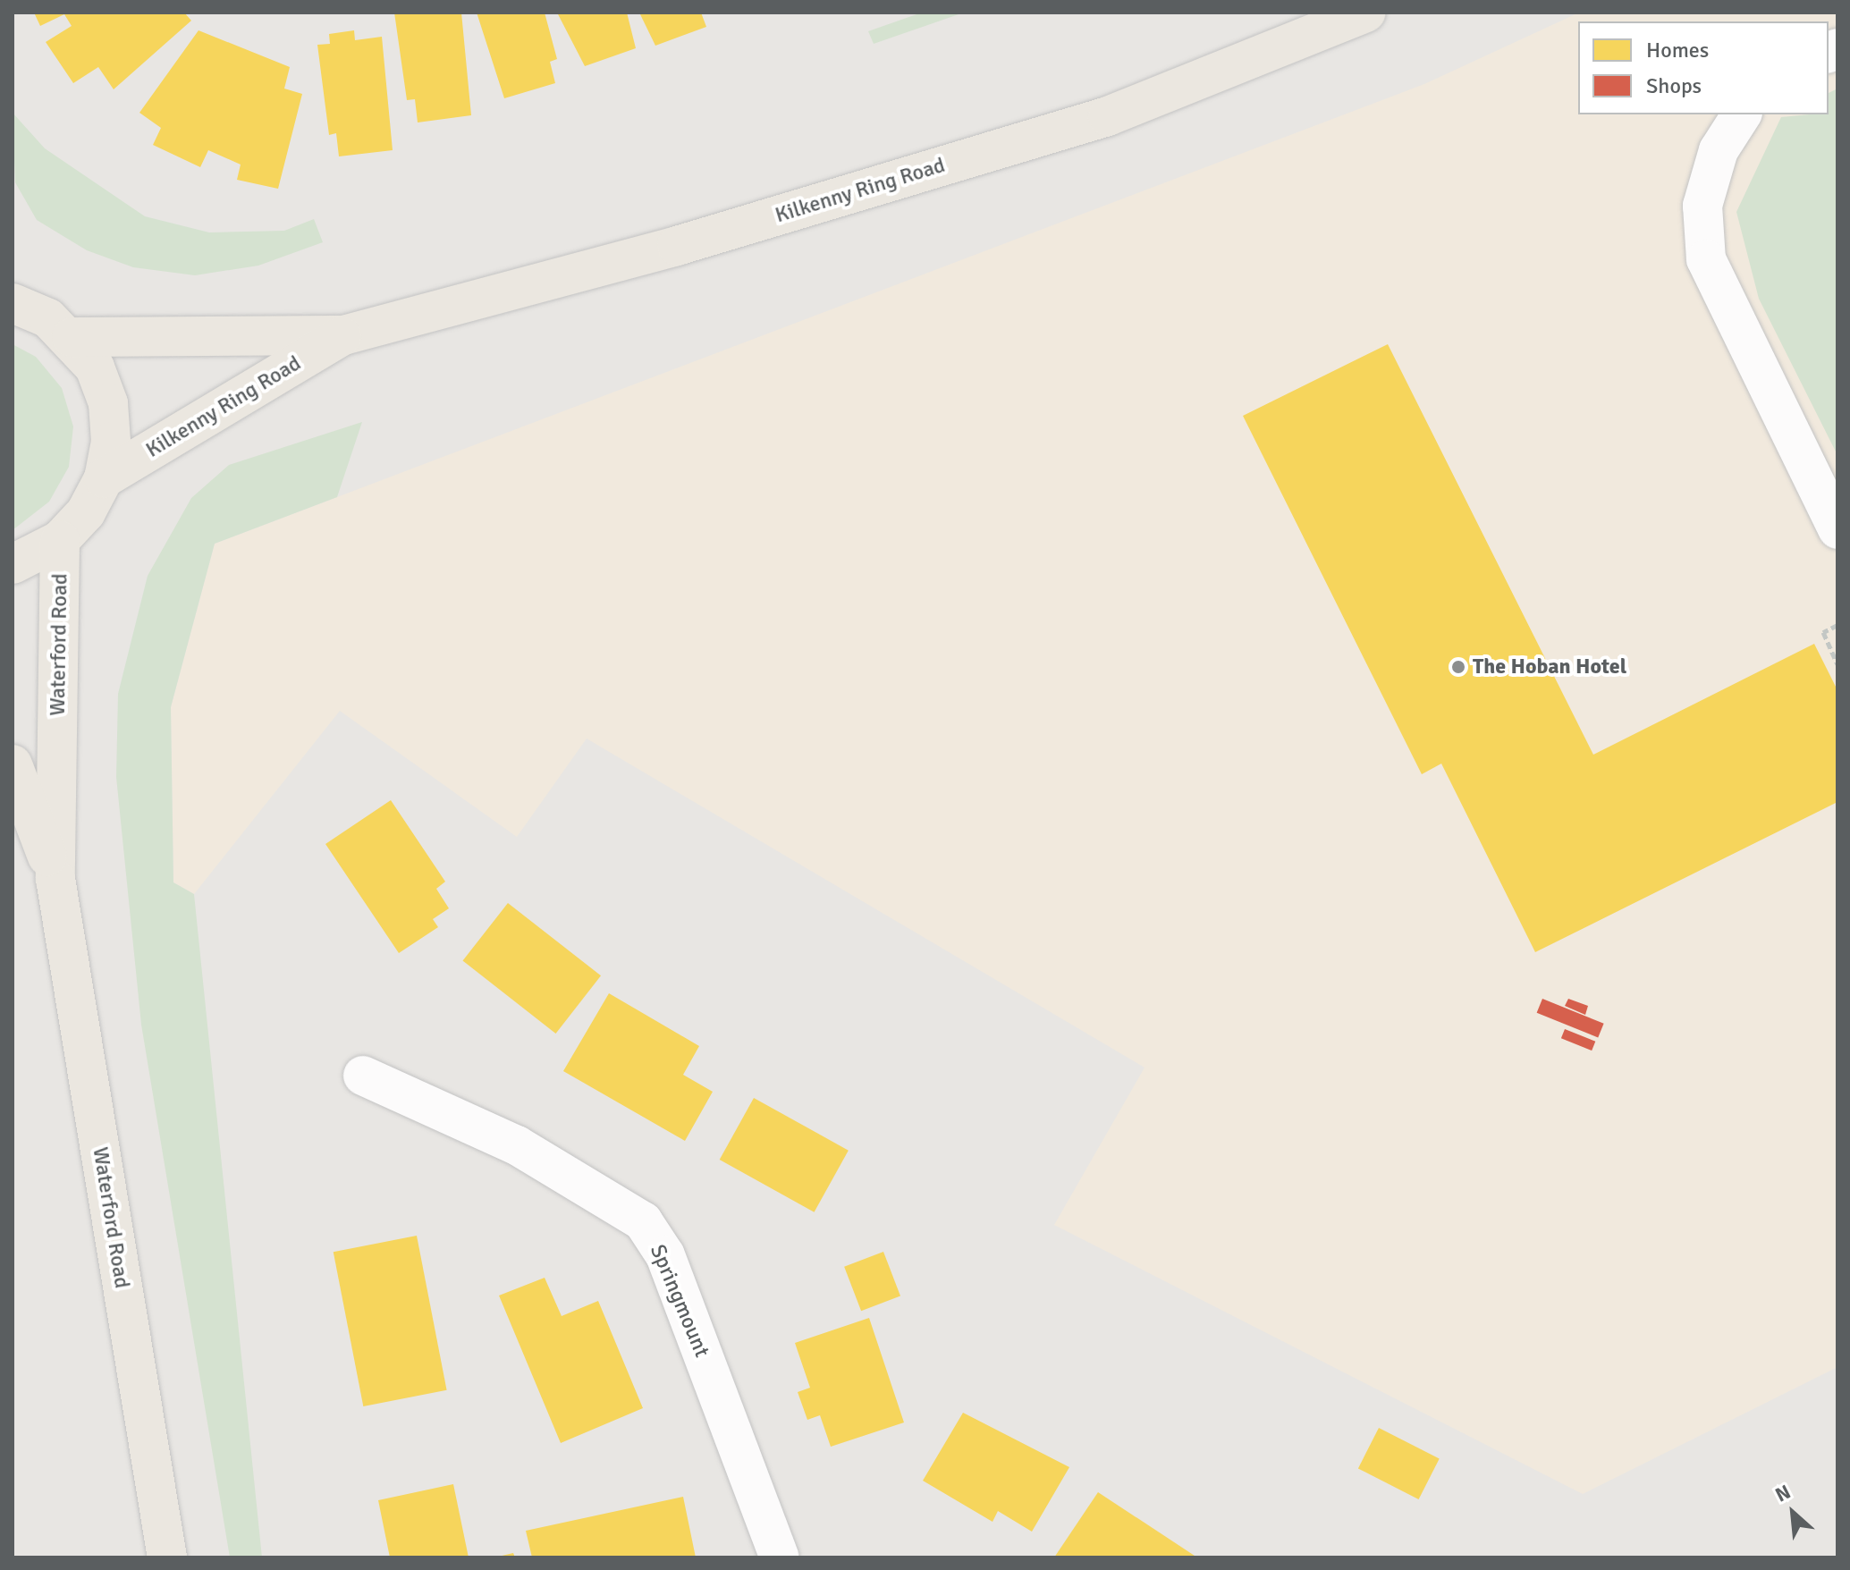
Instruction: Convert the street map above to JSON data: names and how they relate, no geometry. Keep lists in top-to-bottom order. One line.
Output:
{"streets":{"highway":["Kilkenny Ring Road","Waterford Road"],"street":["Springmount"]},"places":["The Hoban Hotel"],"legend":["Homes","Shops"],"north":"top left"}
